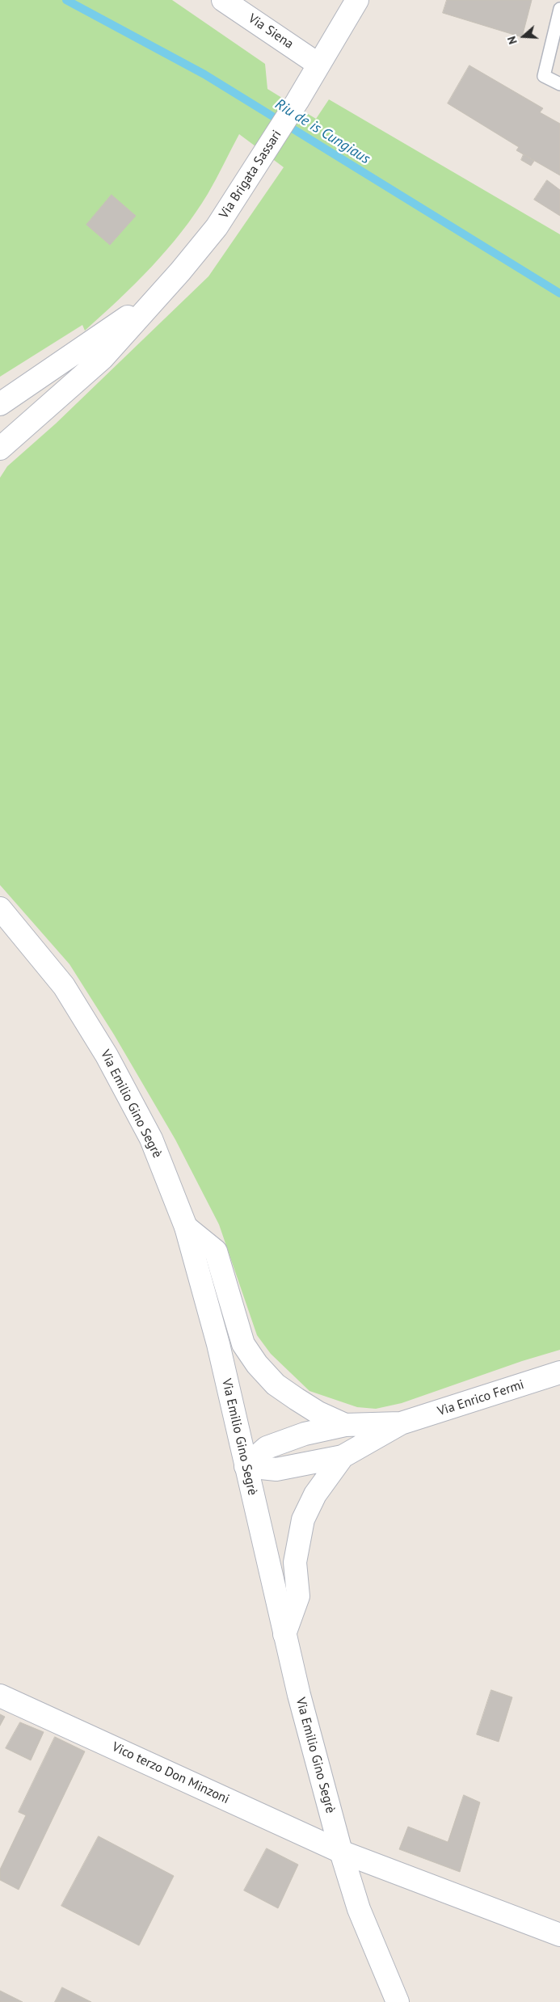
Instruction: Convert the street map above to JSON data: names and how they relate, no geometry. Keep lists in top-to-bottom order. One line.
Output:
{"streets":{"street":["Via Siena","Via Brigata Sassari","Via Emilio Gino Segrè","Via Enrico Fermi","Vico terzo Don Minzoni"]},"crossings":[["Via Siena","Via Brigata Sassari"],["Via Emilio Gino Segrè","Vico terzo Don Minzoni"]],"water":["Riu de is Cungiaus"],"north":"left"}
